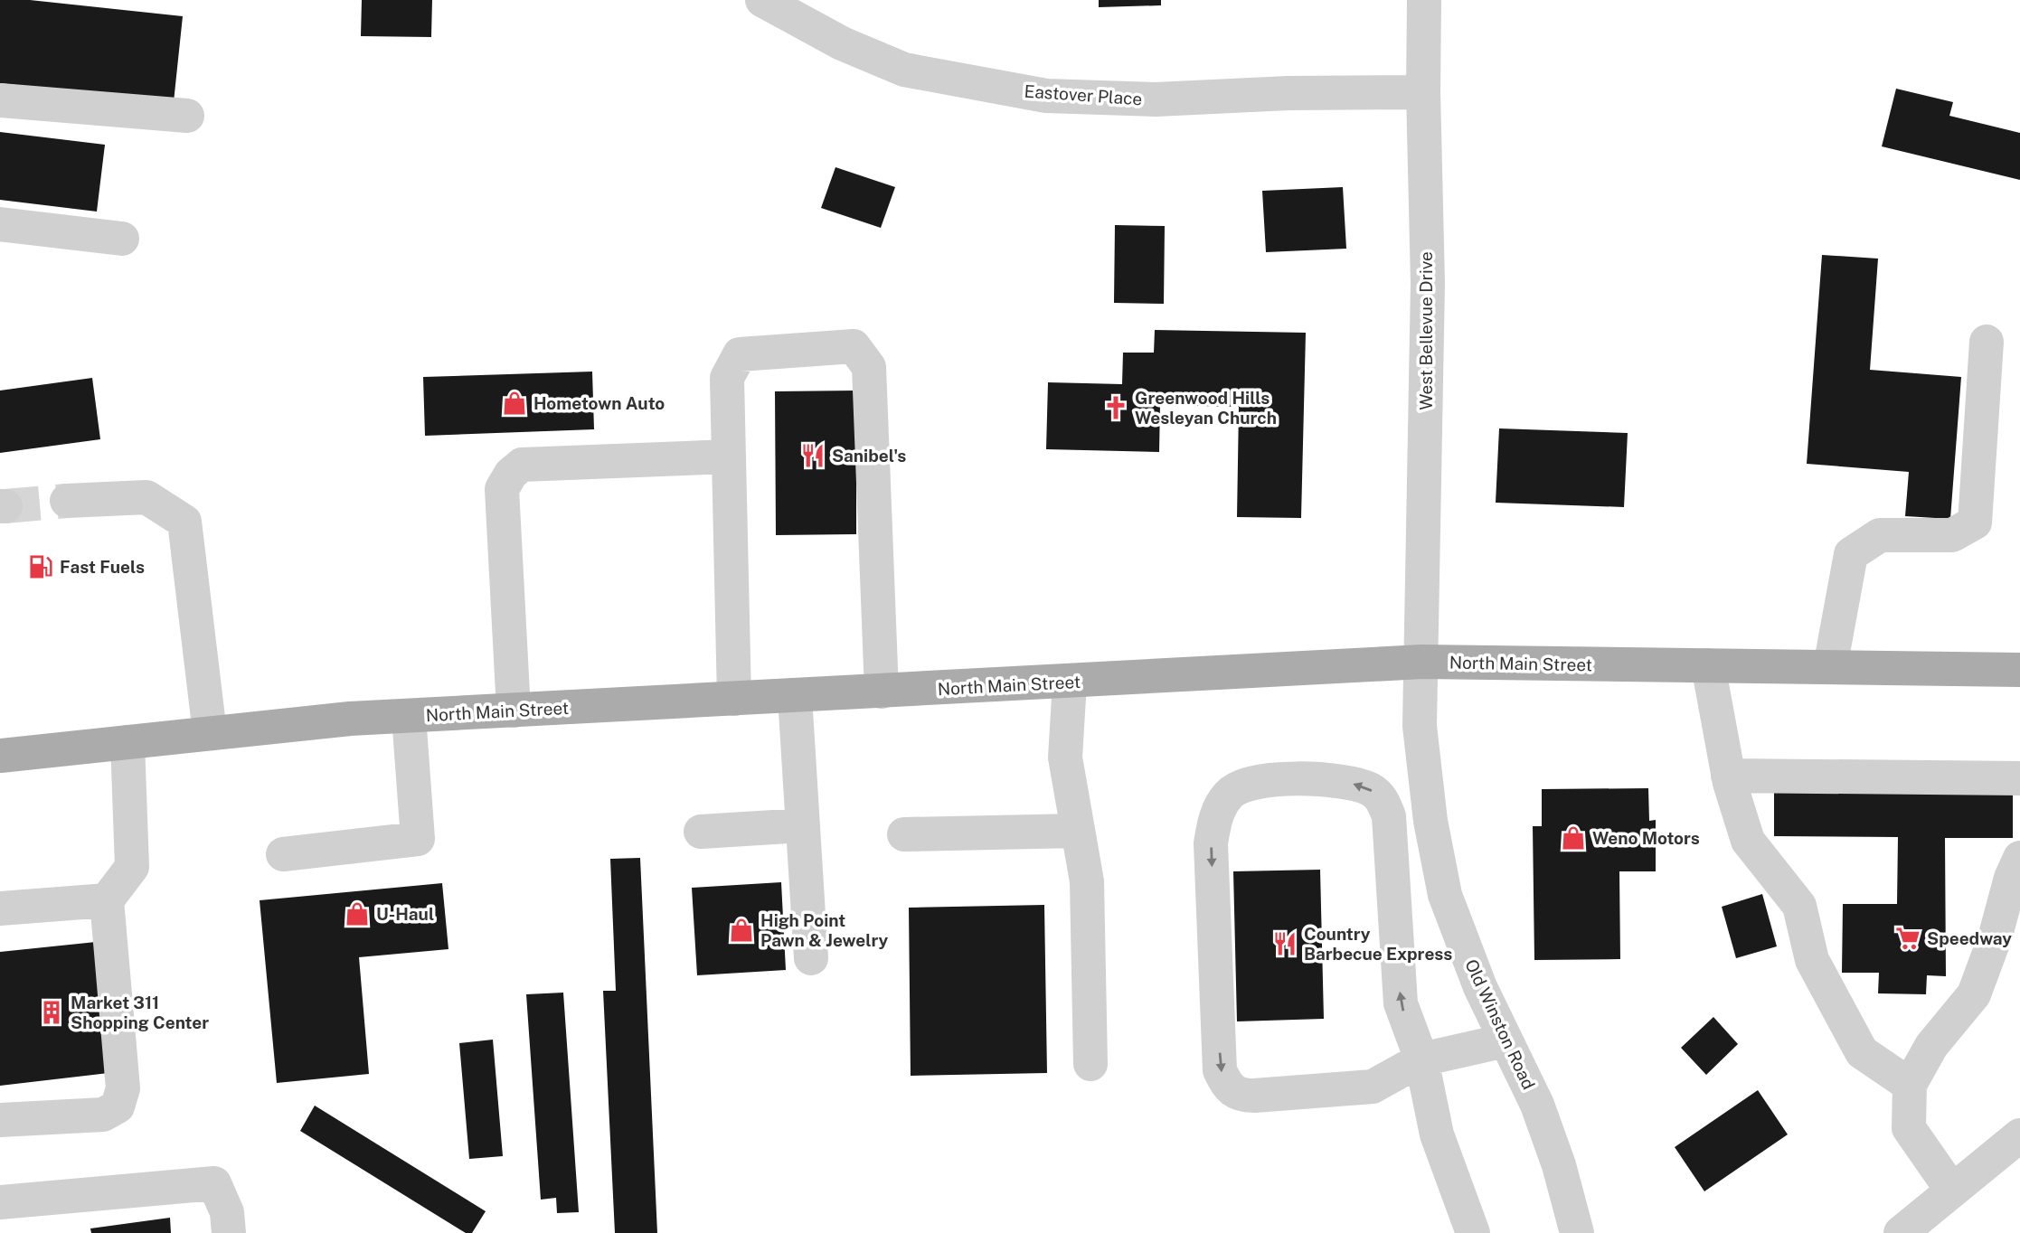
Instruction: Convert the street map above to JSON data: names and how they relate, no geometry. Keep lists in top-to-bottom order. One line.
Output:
{"streets":{"main road":["North Main Street"],"street":["Eastover Place","West Bellevue Drive","Old Winston Road"]},"crossings":[["Eastover Place","West Bellevue Drive"],["West Bellevue Drive","North Main Street"],["West Bellevue Drive","Old Winston Road"],["North Main Street","Old Winston Road"]],"places":{"shop":["Hometown Auto","Weno Motors","U-Haul","High Point Pawn & Jewelry"],"church":["Greenwood Hills Wesleyan Church"],"restaurant":["Sanibel's","Country Barbecue Express"],"fuel station":["Fast Fuels"],"supermarket":["Speedway"],"building":["Market 311 Shopping Center"]}}
